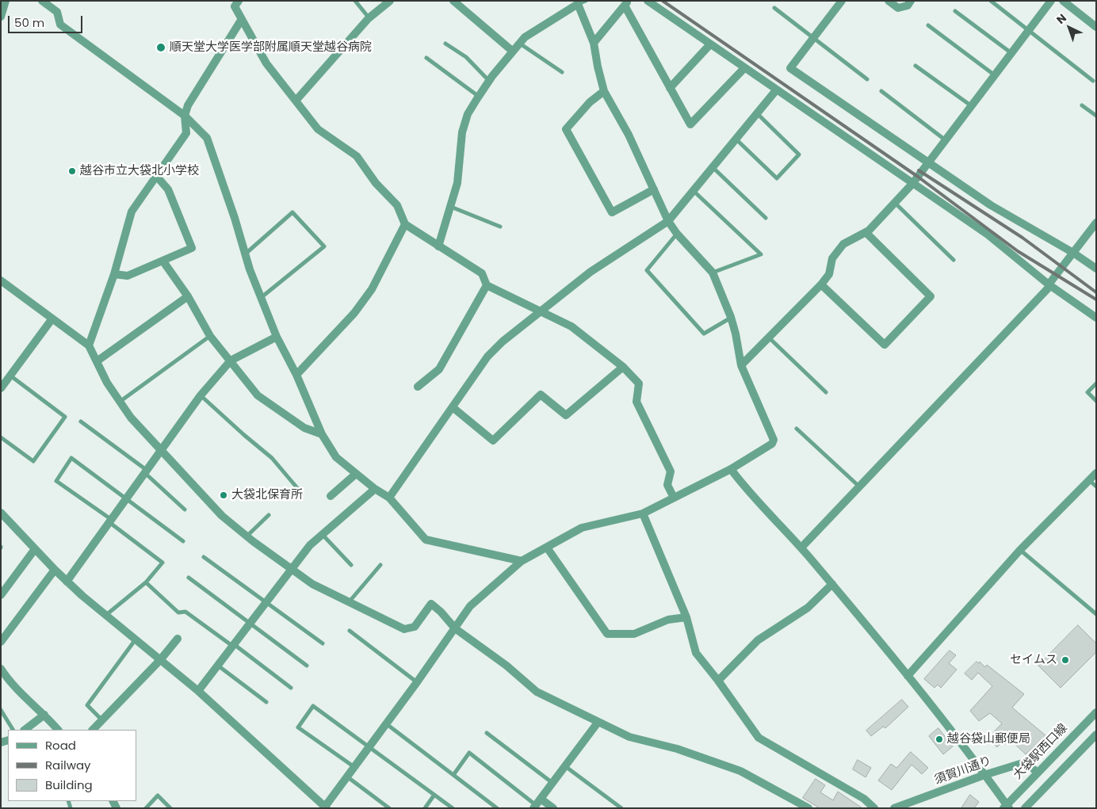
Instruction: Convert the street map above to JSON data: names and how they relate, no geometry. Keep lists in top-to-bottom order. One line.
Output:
{"streets":{"street":["大袋駅西口線","須賀川通り"]},"crossings":[["大袋駅西口線","須賀川通り"]],"places":["順天堂大学医学部附属順天堂越谷病院","越谷市立大袋北小学校","大袋北保育所","セイムス","越谷袋山郵便局"],"legend":["Road","Railway","Building"],"scale_bar":"50 m","north":"top left"}
